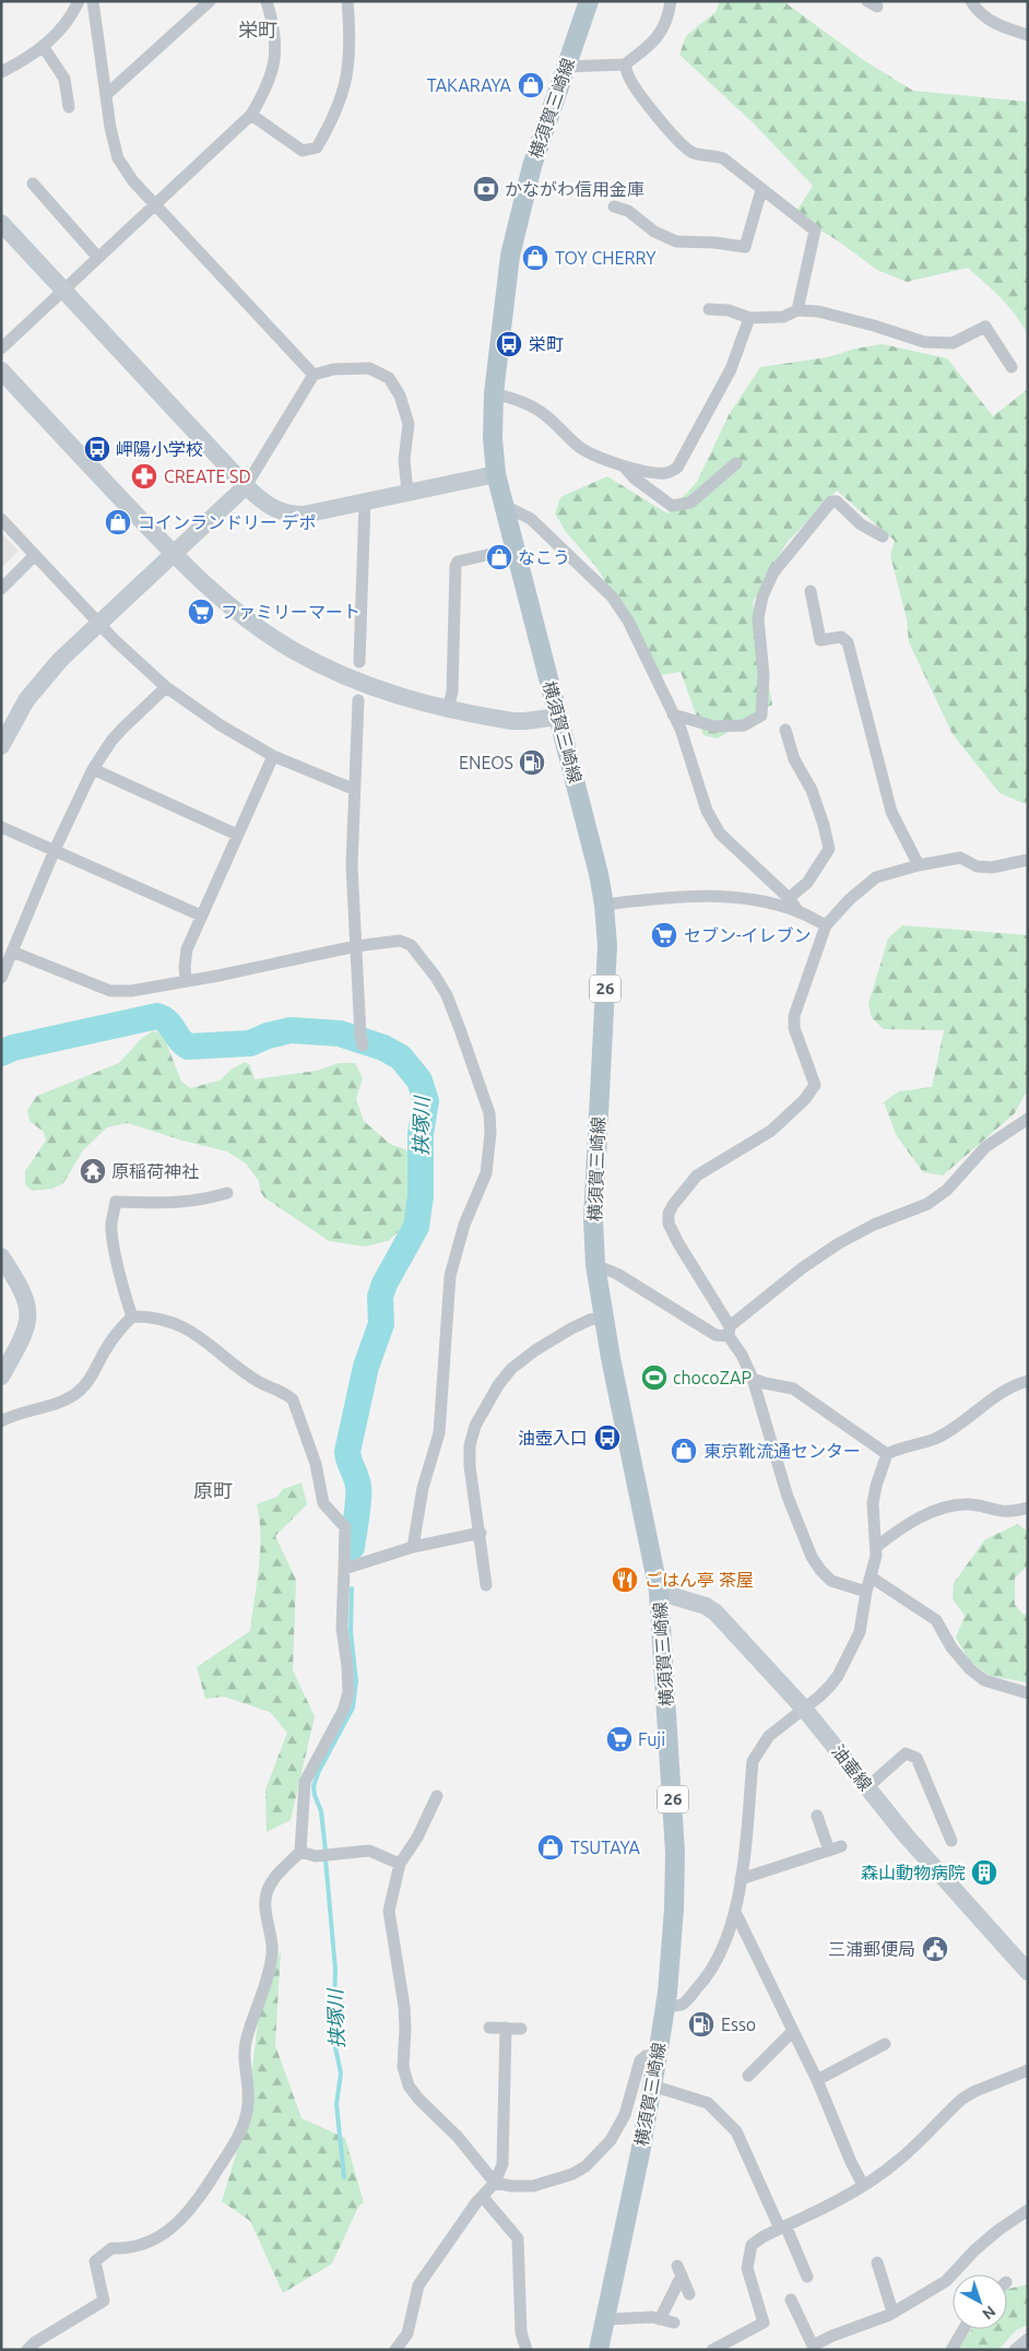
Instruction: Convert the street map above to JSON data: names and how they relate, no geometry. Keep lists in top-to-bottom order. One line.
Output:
{"streets":{"main road":["横須賀三崎線","26"],"street":["油壷線"]},"crossings":[["横須賀三崎線","油壷線"]],"districts":["栄町","原町"],"water":["挟塚川"],"places":{"shop":["TAKARAYA","TOY CHERRY","コインランドリー デポ","なこう","東京靴流通センター","TSUTAYA"],"bank":["かながわ信用金庫"],"bus stop":["栄町","岬陽小学校","油壺入口"],"pharmacy":["CREATE SD"],"supermarket":["ファミリーマート","セブン-イレブン","Fuji"],"fuel station":["ENEOS","Esso"],"temple":["原稲荷神社"],"sports":["chocoZAP"],"restaurant":["ごはん亭 茶屋"],"building":["森山動物病院"],"public building":["三浦郵便局"]},"north":"bottom right"}
